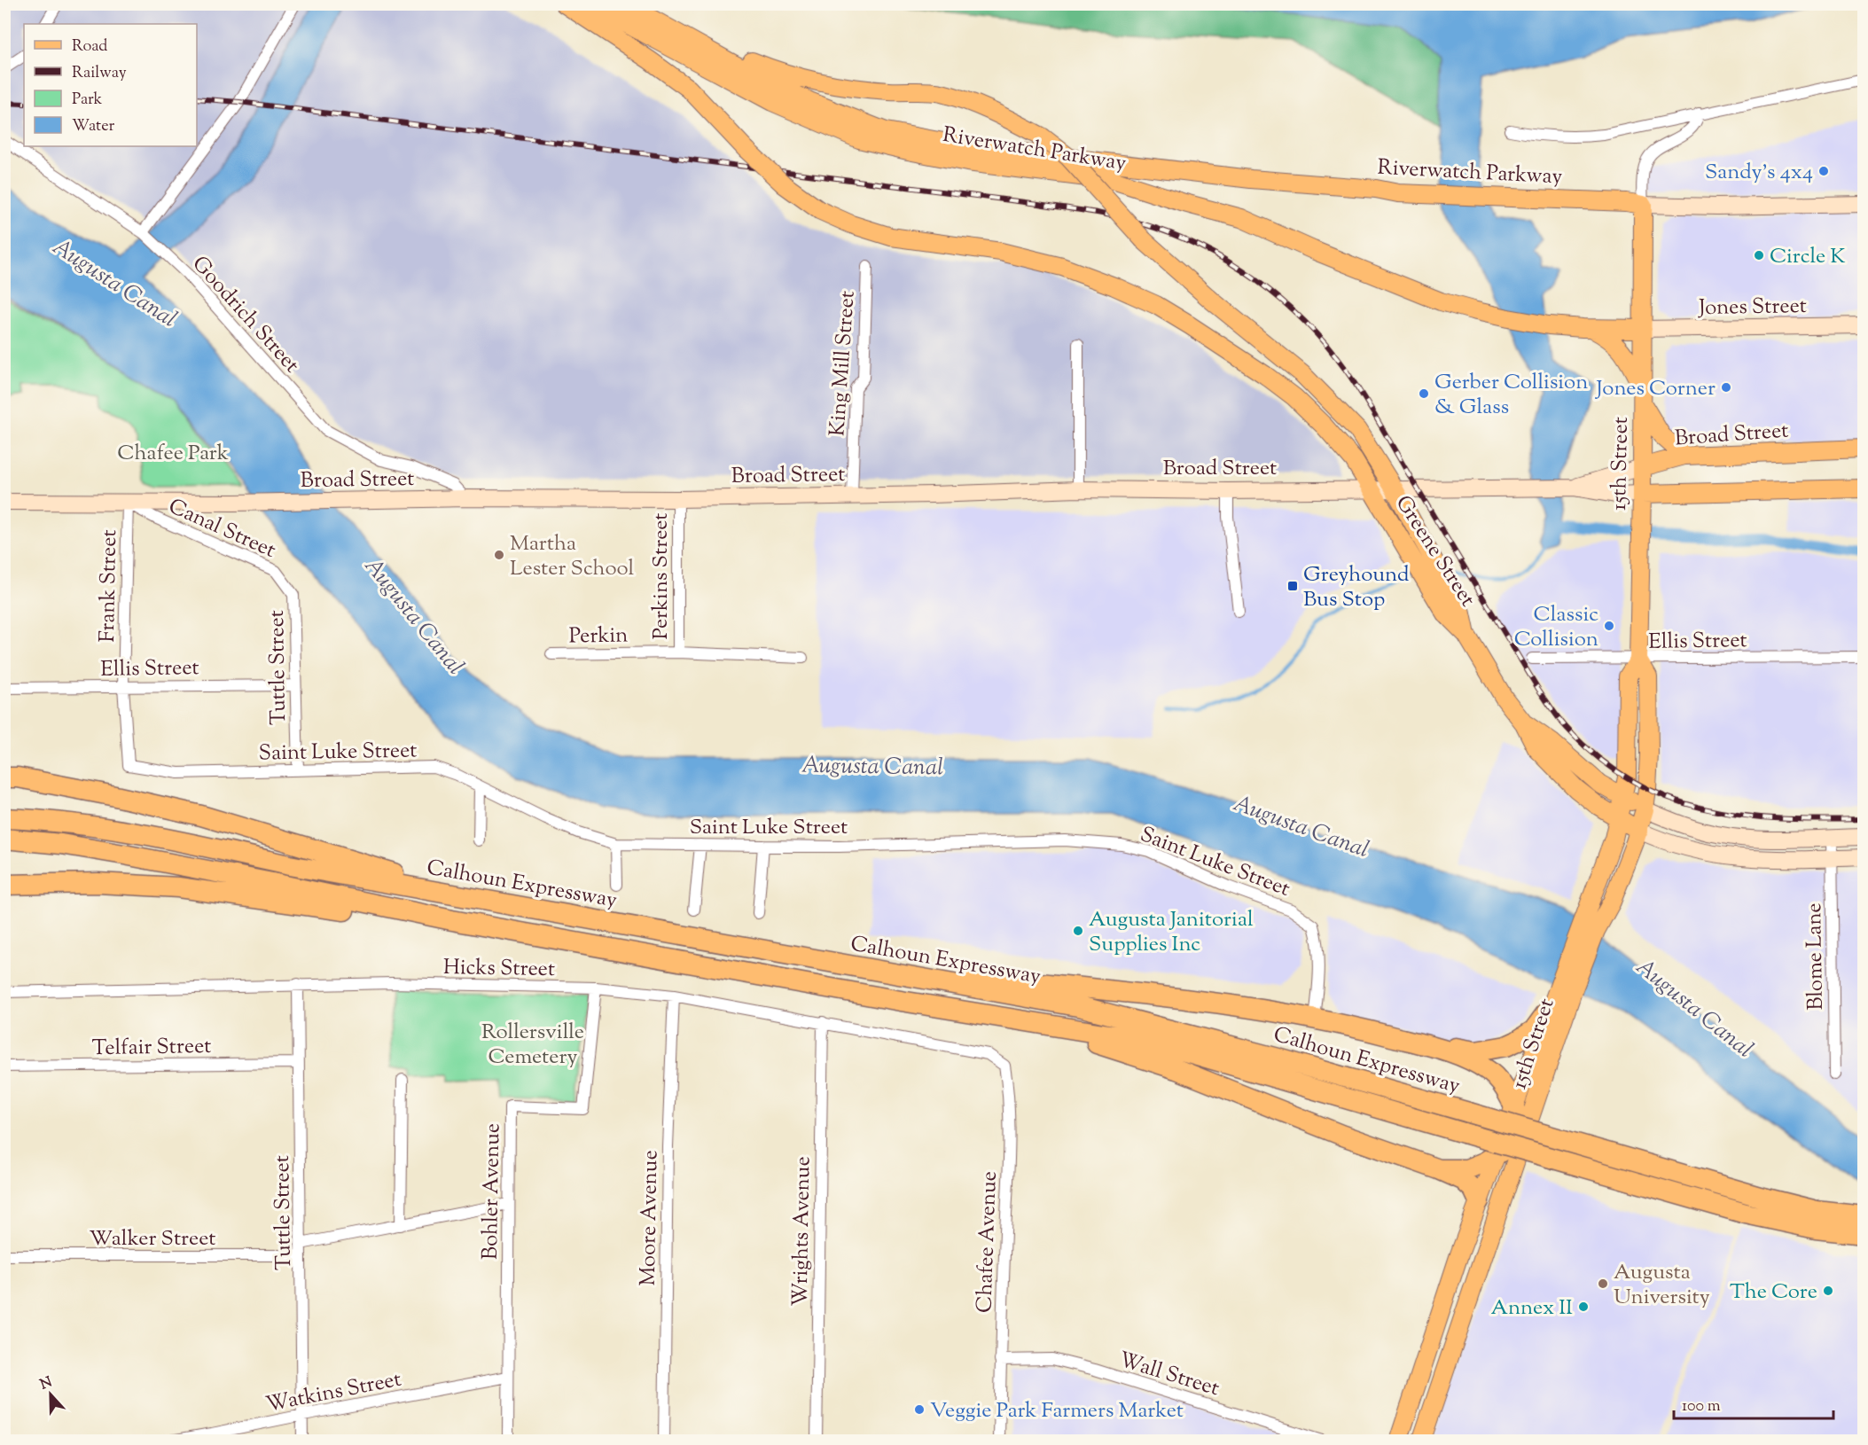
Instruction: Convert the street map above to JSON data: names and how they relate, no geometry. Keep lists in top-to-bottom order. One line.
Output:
{"streets":{"highway":["Calhoun Expressway"],"main road":["Riverwatch Parkway","Jones Street","Broad Street","15th Street","Greene Street"],"street":["Goodrich Street","King Mill Street","Canal Street","Perkins Street","Frank Street","Perkin","Ellis Street","Tuttle Street","Saint Luke Street","Blome Lane","Hicks Street","Telfair Street","Bohler Avenue","Moore Avenue","Wrights Avenue","Walker Street","Chafee Avenue","Wall Street","Watkins Street"]},"crossings":[["Riverwatch Parkway","Jones Street"],["Riverwatch Parkway","15th Street"],["Riverwatch Parkway","Greene Street"],["Jones Street","15th Street"],["Goodrich Street","Broad Street"],["King Mill Street","Broad Street"],["Broad Street","15th Street"],["Broad Street","Canal Street"],["Broad Street","Greene Street"],["Broad Street","Perkins Street"],["Broad Street","Frank Street"],["15th Street","Greene Street"],["15th Street","Ellis Street"],["Canal Street","Frank Street"],["Canal Street","Tuttle Street"],["Greene Street","Blome Lane"],["Perkins Street","Perkin"],["Frank Street","Ellis Street"],["Frank Street","Saint Luke Street"],["Ellis Street","Tuttle Street"],["Tuttle Street","Saint Luke Street"],["Tuttle Street","Hicks Street"],["Tuttle Street","Telfair Street"],["Tuttle Street","Walker Street"],["Tuttle Street","Watkins Street"],["Hicks Street","Bohler Avenue"],["Hicks Street","Moore Avenue"],["Hicks Street","Wrights Avenue"],["Hicks Street","Chafee Avenue"],["Bohler Avenue","Walker Street"],["Bohler Avenue","Watkins Street"],["Chafee Avenue","Wall Street"]],"water":["Augusta Canal"],"parks":["Chafee Park","Rollersville Cemetery"],"places":{"other":["Sandy's 4x4","Circle K","Jones Corner","Gerber Collision & Glass","Martha Lester School","Classic Collision","Augusta Janitorial Supplies Inc","Augusta University","The Core","Annex II","Veggie Park Farmers Market"],"transit":["Greyhound Bus Stop"]},"legend":["Road","Railway","Park","Water"],"scale_bar":"100 m","north":"top"}
